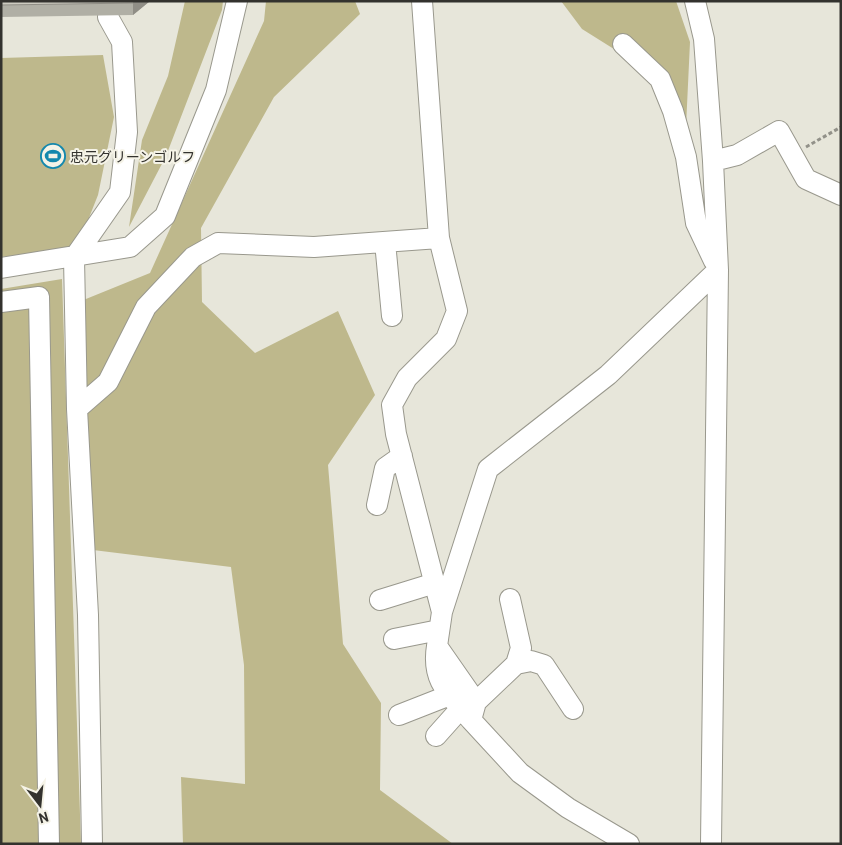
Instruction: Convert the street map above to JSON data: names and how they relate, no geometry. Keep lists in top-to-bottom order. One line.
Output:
{"places":{"sports":["忠元グリーンゴルフ"]},"north":"bottom"}
